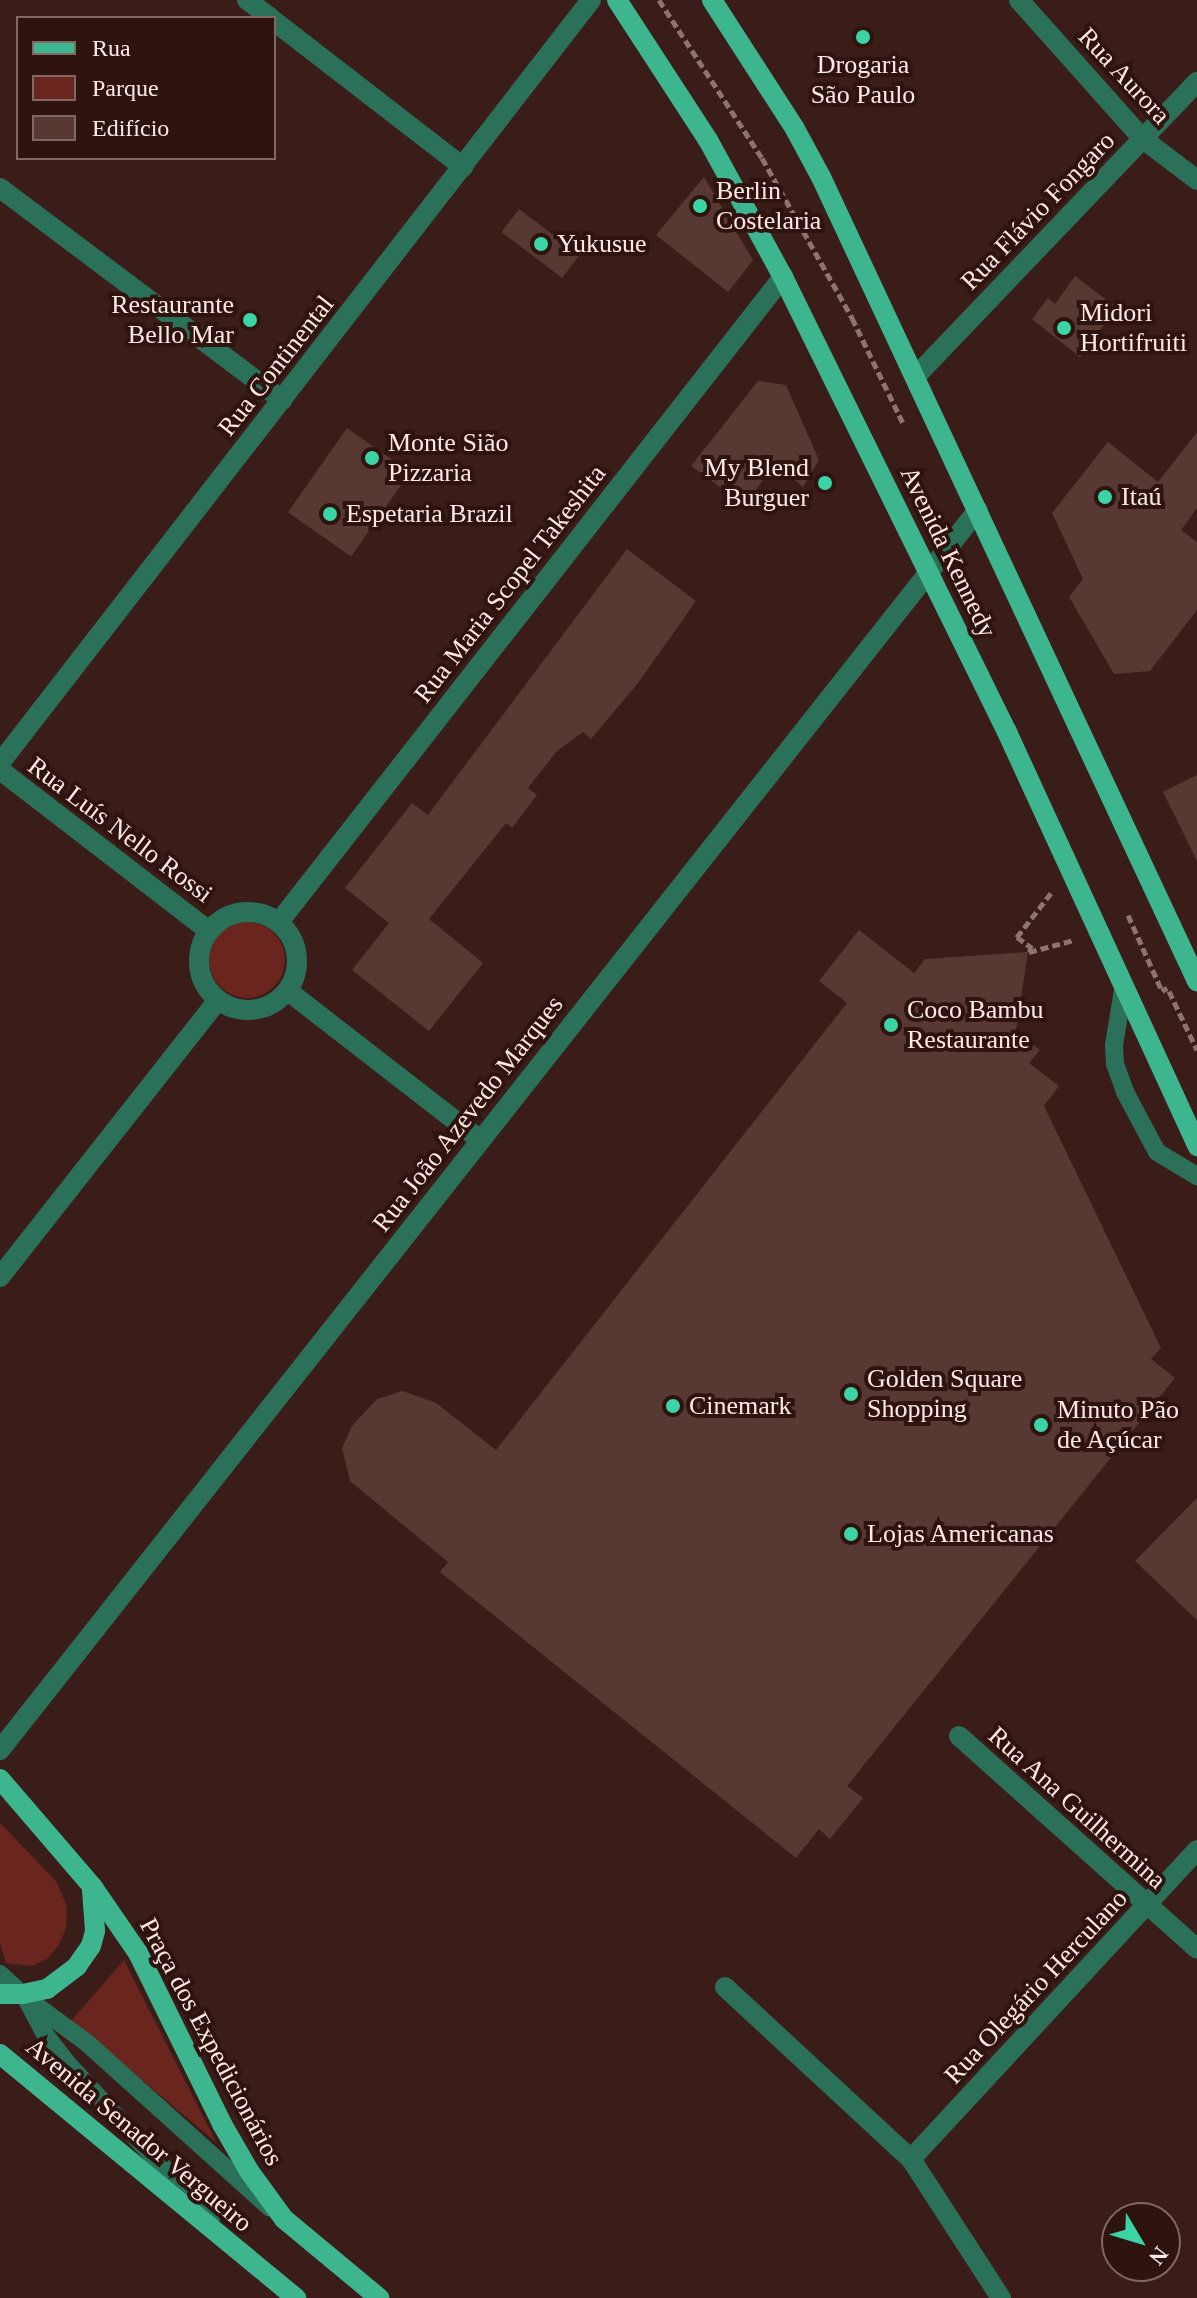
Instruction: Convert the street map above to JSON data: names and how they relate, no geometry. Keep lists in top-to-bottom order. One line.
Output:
{"streets":{"main road":["Avenida Kennedy","Praça dos Expedicionários","Avenida Senador Vergueiro"],"street":["Rua Aurora","Rua Flávio Fongaro","Rua Continental","Rua Maria Scopel Takeshita","Rua Luís Nello Rossi","Rua João Azevedo Marques","Rua Ana Guilhermina","Rua Olegário Herculano"]},"crossings":[["Rua Aurora","Rua Flávio Fongaro"],["Rua Flávio Fongaro","Avenida Kennedy"],["Avenida Kennedy","Rua Maria Scopel Takeshita"],["Avenida Kennedy","Rua João Azevedo Marques"],["Rua Maria Scopel Takeshita","Rua Luís Nello Rossi"],["Rua Ana Guilhermina","Rua Olegário Herculano"],["Praça dos Expedicionários","Avenida Senador Vergueiro"]],"places":["Drogaria São Paulo","Berlin Costelaria","Yukusue","Restaurante Bello Mar","Midori Hortifruiti","Monte Sião Pizzaria","My Blend Burguer","Itaú","Espetaria Brazil","Coco Bambu Restaurante","Golden Square Shopping","Cinemark","Minuto Pão de Açúcar","Lojas Americanas"],"legend":["Rua","Parque","Edifício"],"north":"bottom right"}
